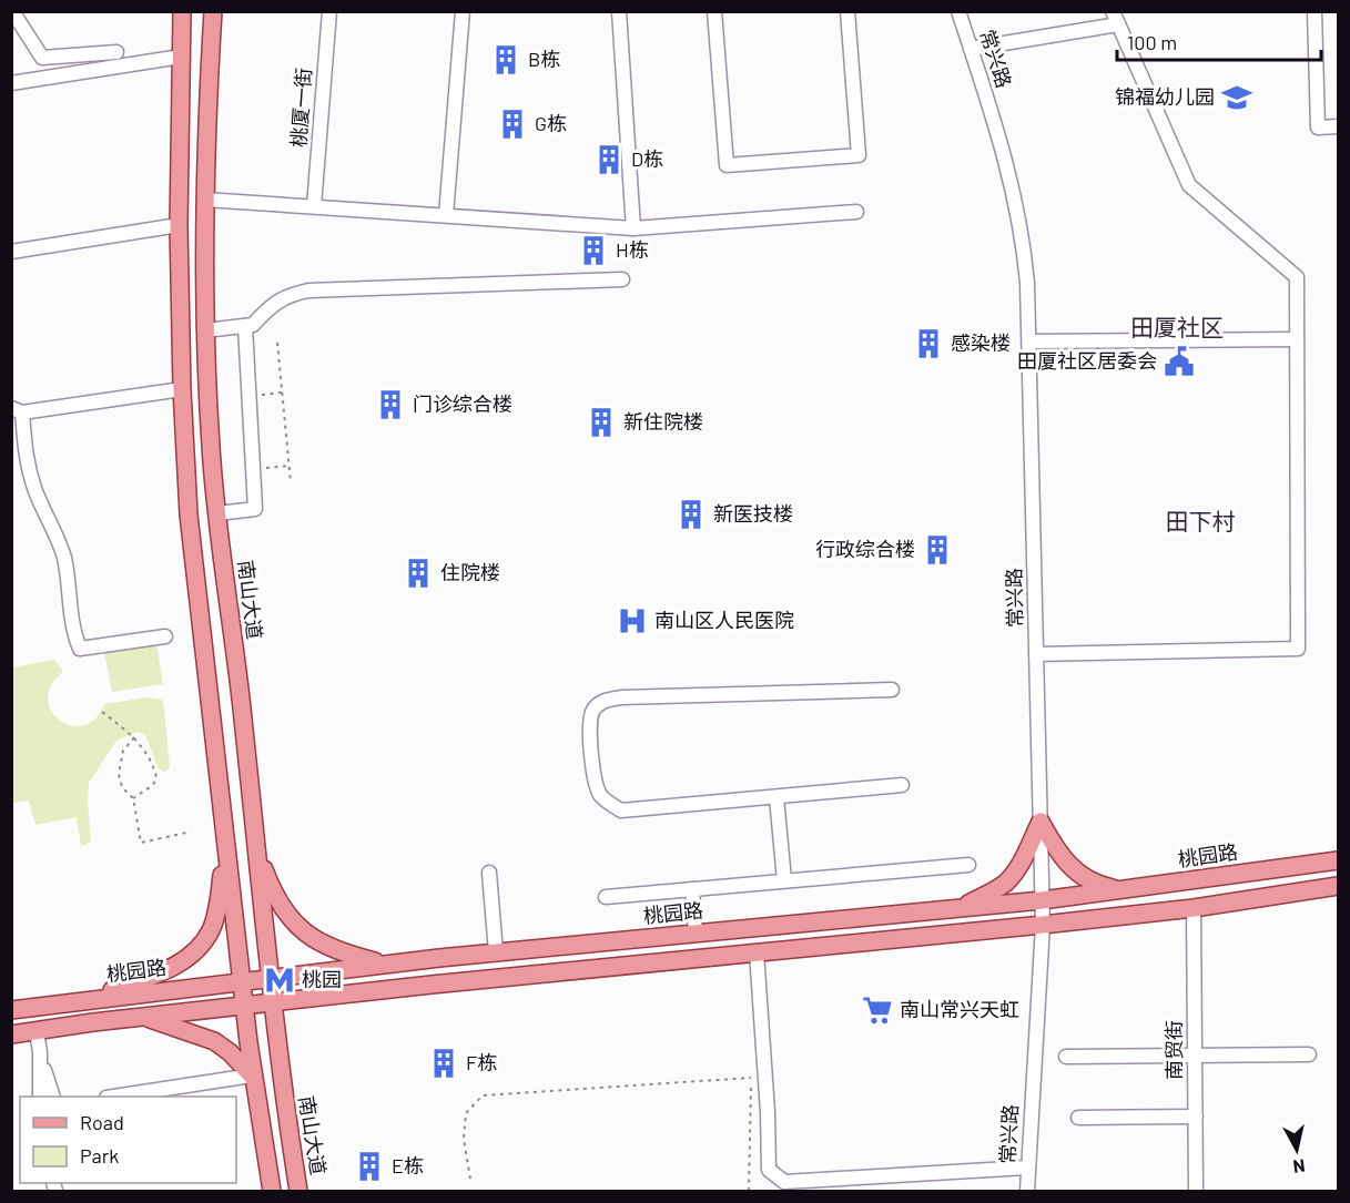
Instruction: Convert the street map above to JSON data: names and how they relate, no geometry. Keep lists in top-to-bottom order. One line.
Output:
{"streets":{"main road":["南山大道","桃园路"],"street":["常兴路","桃厦一街","南贸街"]},"crossings":[["常兴路","桃园路"],["南山大道","桃园路"]],"districts":["田厦社区","田下村"],"places":{"building":["B栋","G栋","D栋","H栋","感染楼","门诊综合楼","新住院楼","新医技楼","行政综合楼","住院楼","F栋","E栋"],"school or university":["锦福幼儿园"],"public building":["田厦社区居委会"],"hospital":["南山区人民医院"],"metro station":["桃园"],"supermarket":["南山常兴天虹"]},"legend":["Road","Park"],"scale_bar":"100 m","north":"bottom"}
